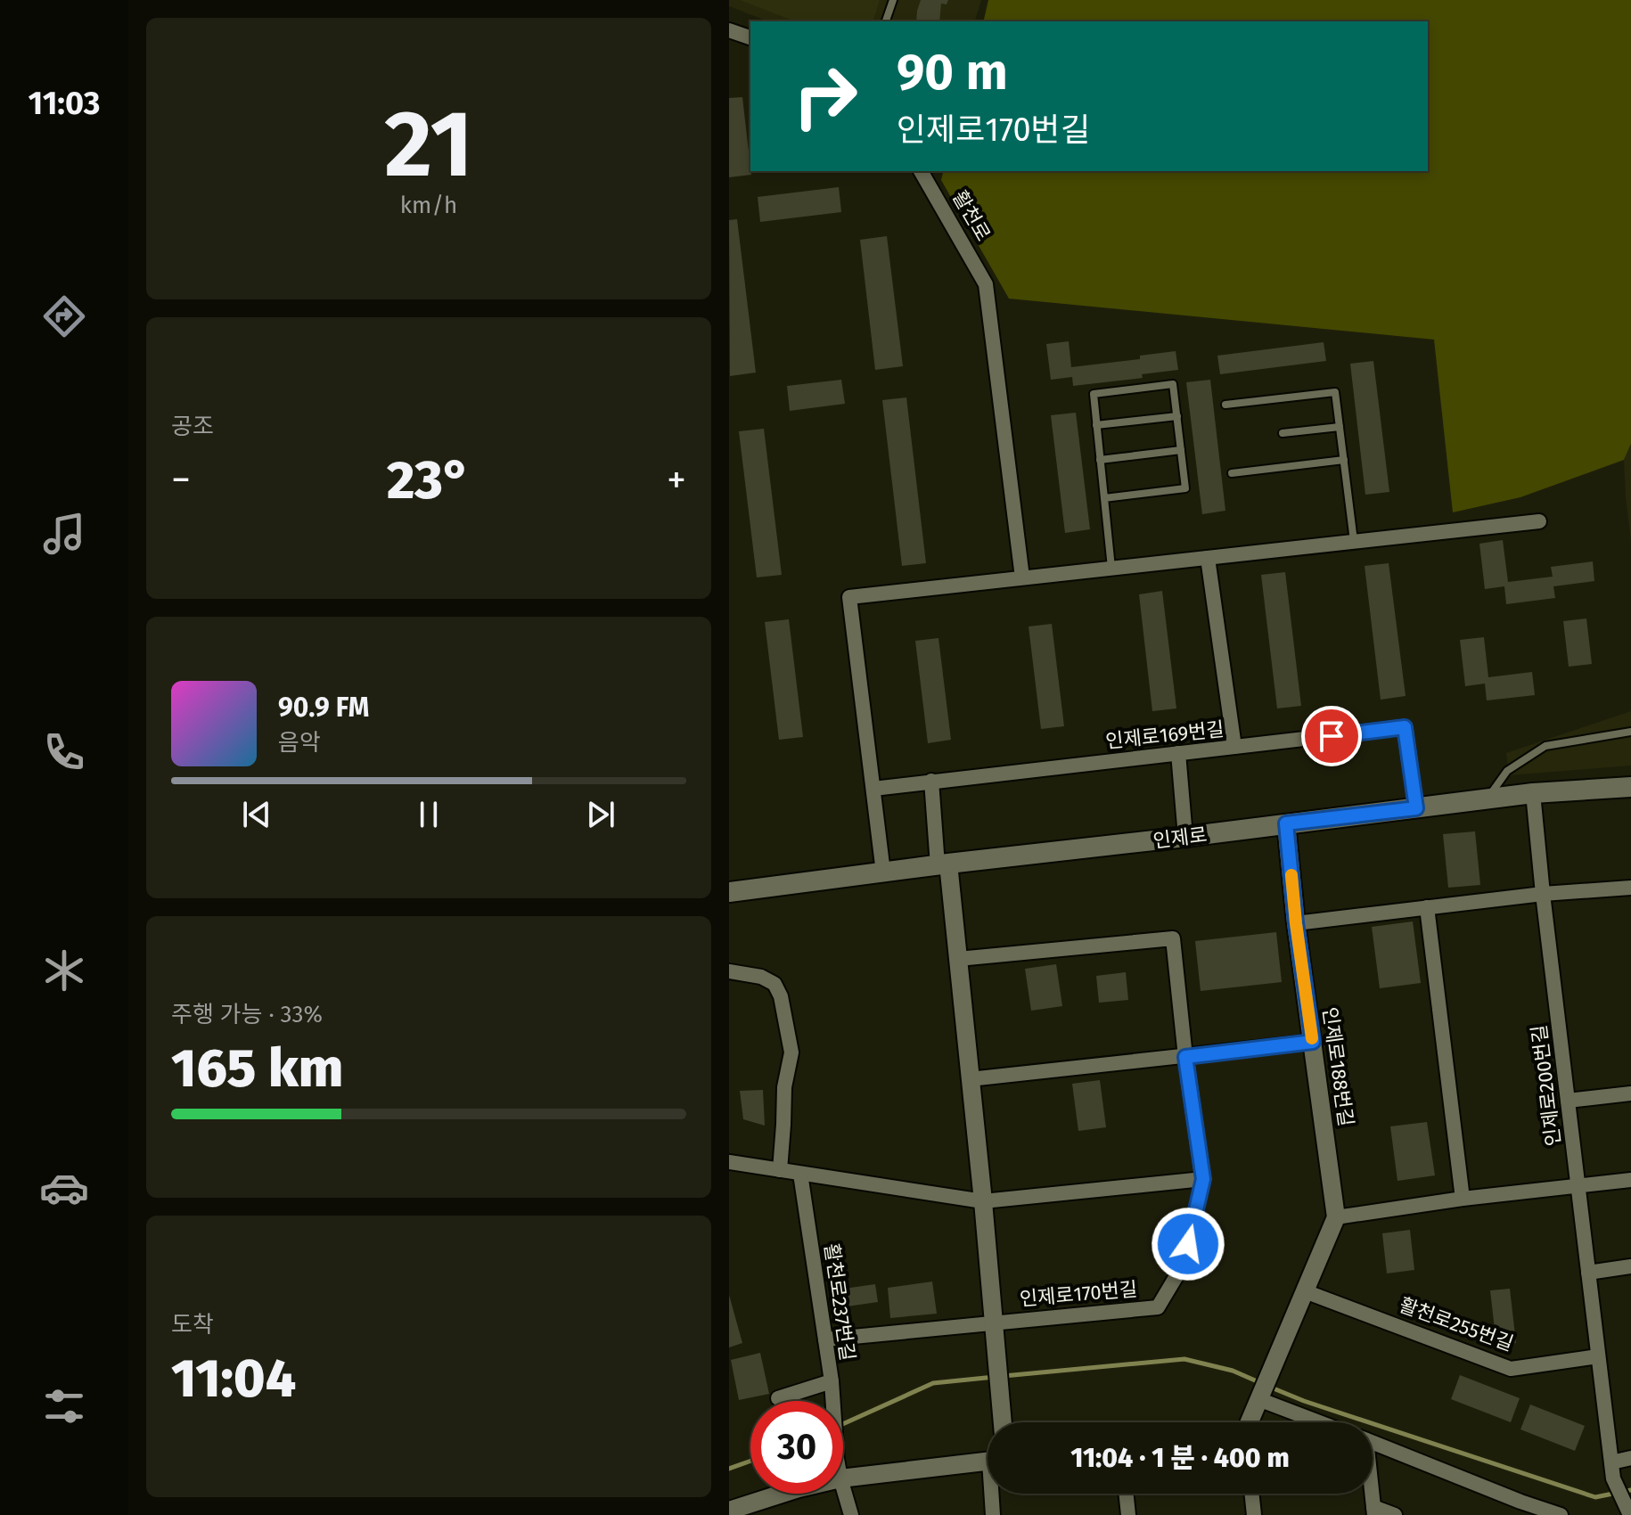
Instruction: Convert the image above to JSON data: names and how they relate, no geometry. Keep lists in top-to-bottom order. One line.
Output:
{"streets":{"main road":["인제로"],"street":["활천로","인제로169번길","인제로188번길","인제로200번길","인제로170번길","활천로237번길","활천로255번길"]},"crossings":[["인제로169번길","인제로"],["인제로","인제로188번길"],["인제로","인제로200번길"],["인제로","인제로170번길"],["인제로200번길","활천로255번길"]],"page":{"tabs":"11:03","tile":[["21","km/h"],"공조",["주행 가능 · 33%","165 km"],["도착","11:04"]],"turn":["90 m","인제로170번길"],"heat":["−","23°","+"],"song":["90.9 FM","음악"],"limit":"30","trip":"11:04 · 1 분 · 400 m"}}
